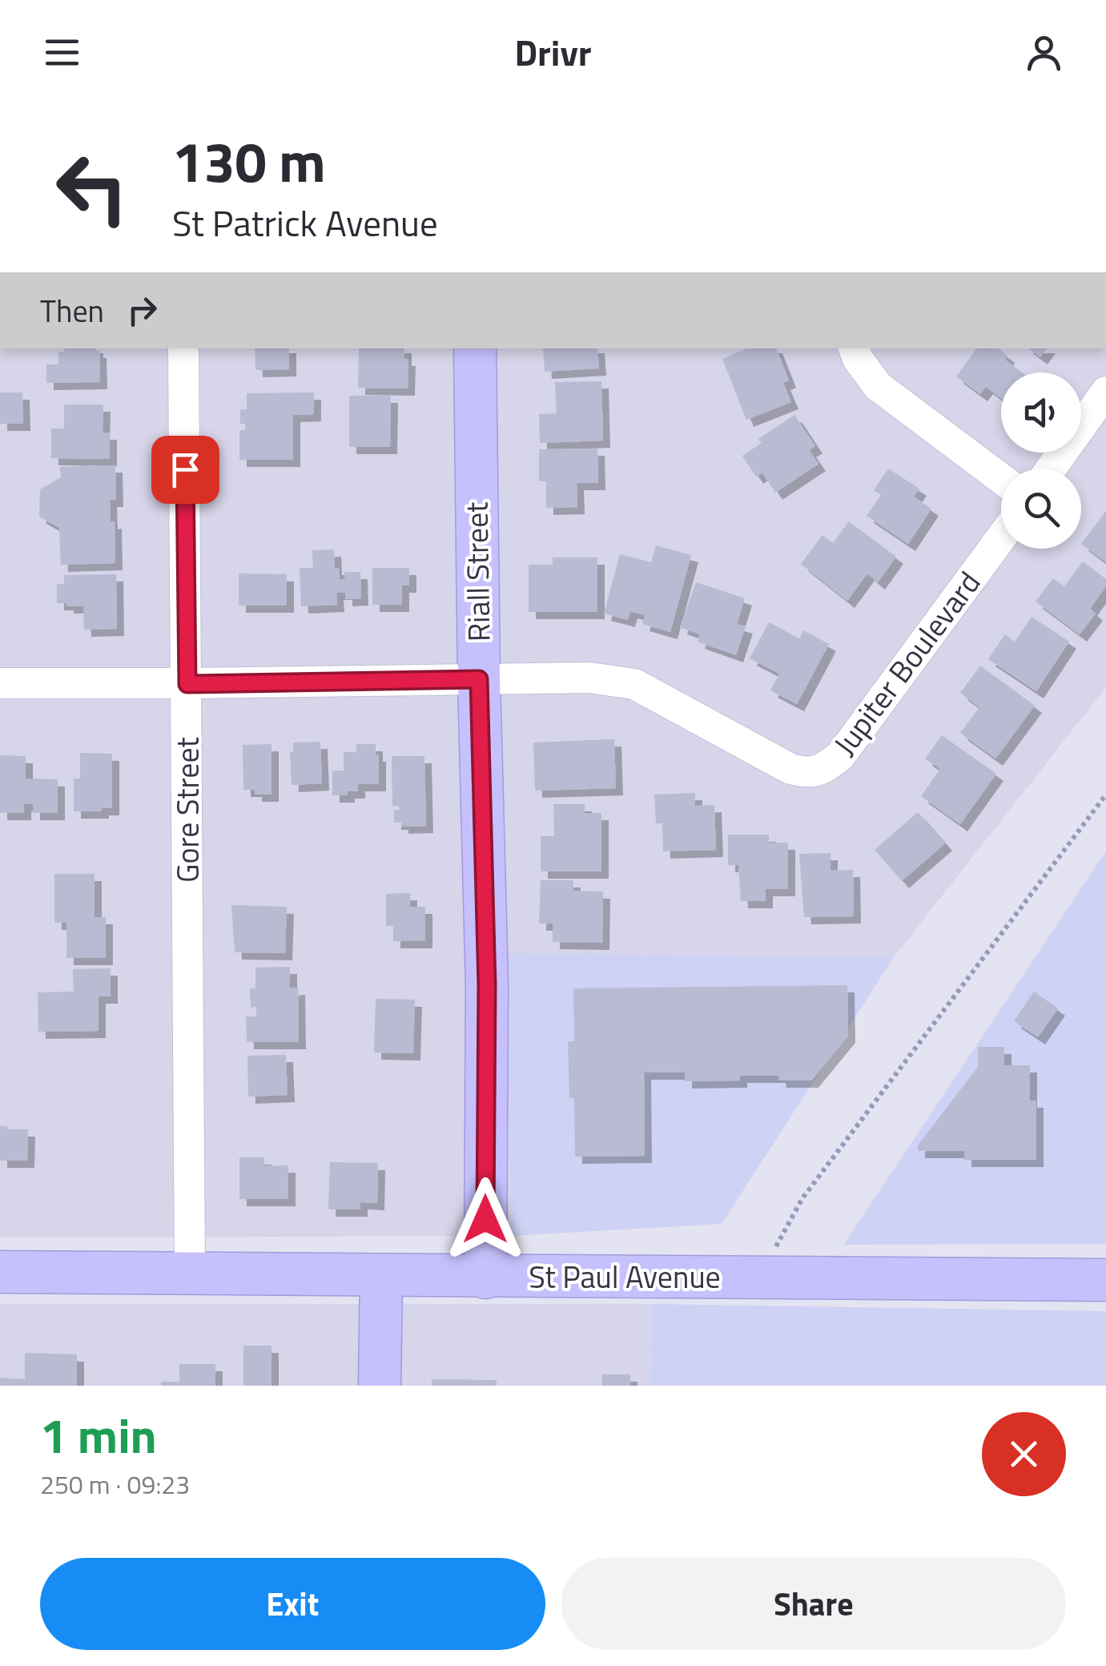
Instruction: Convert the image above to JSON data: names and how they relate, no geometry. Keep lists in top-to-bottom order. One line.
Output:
{"streets":{"main road":["Riall Street","St Paul Avenue"],"street":["Jupiter Boulevard","Gore Street"]},"crossings":[["Riall Street","Jupiter Boulevard"],["Riall Street","St Paul Avenue"],["Gore Street","St Paul Avenue"]],"page":{"header":"Drivr","turn":["130 m","St Patrick Avenue"],"then":"Then","heading":["1 min","250 m · 09:23"],"buttons":["Exit","Share"]}}
